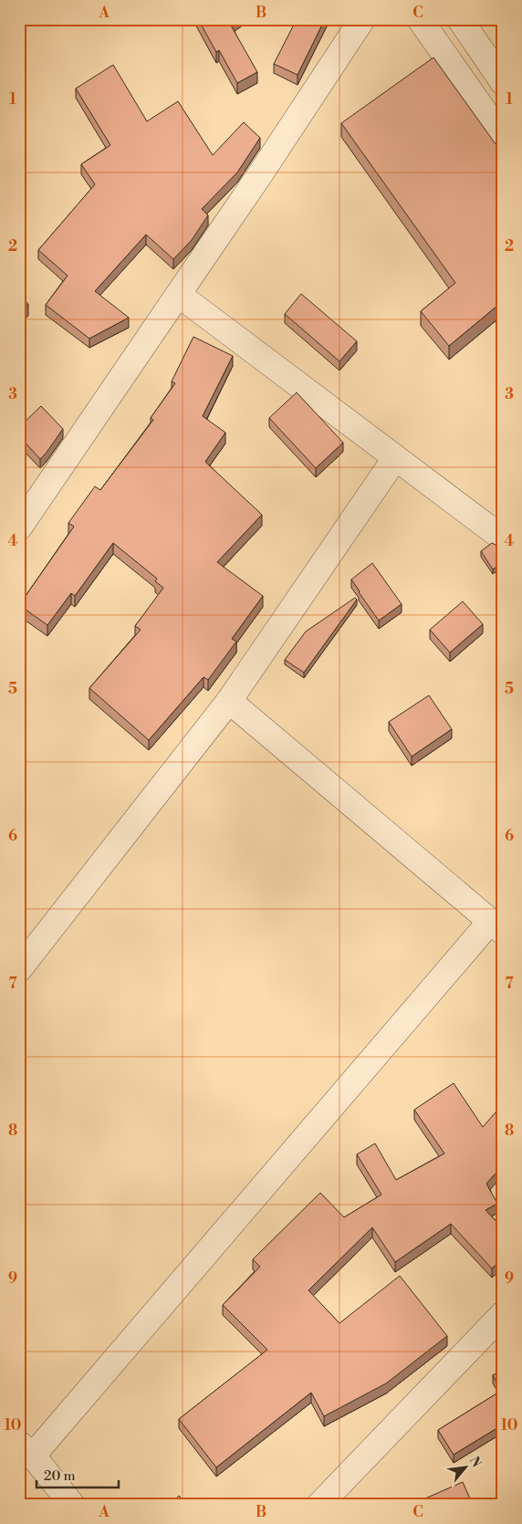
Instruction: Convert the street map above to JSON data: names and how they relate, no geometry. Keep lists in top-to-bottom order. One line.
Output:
{"scale_bar":"20 m","north":"top right","grid":{"columns":["A","B","C"],"rows":["1","2","3","4","5","6","7","8","9","10"]}}
